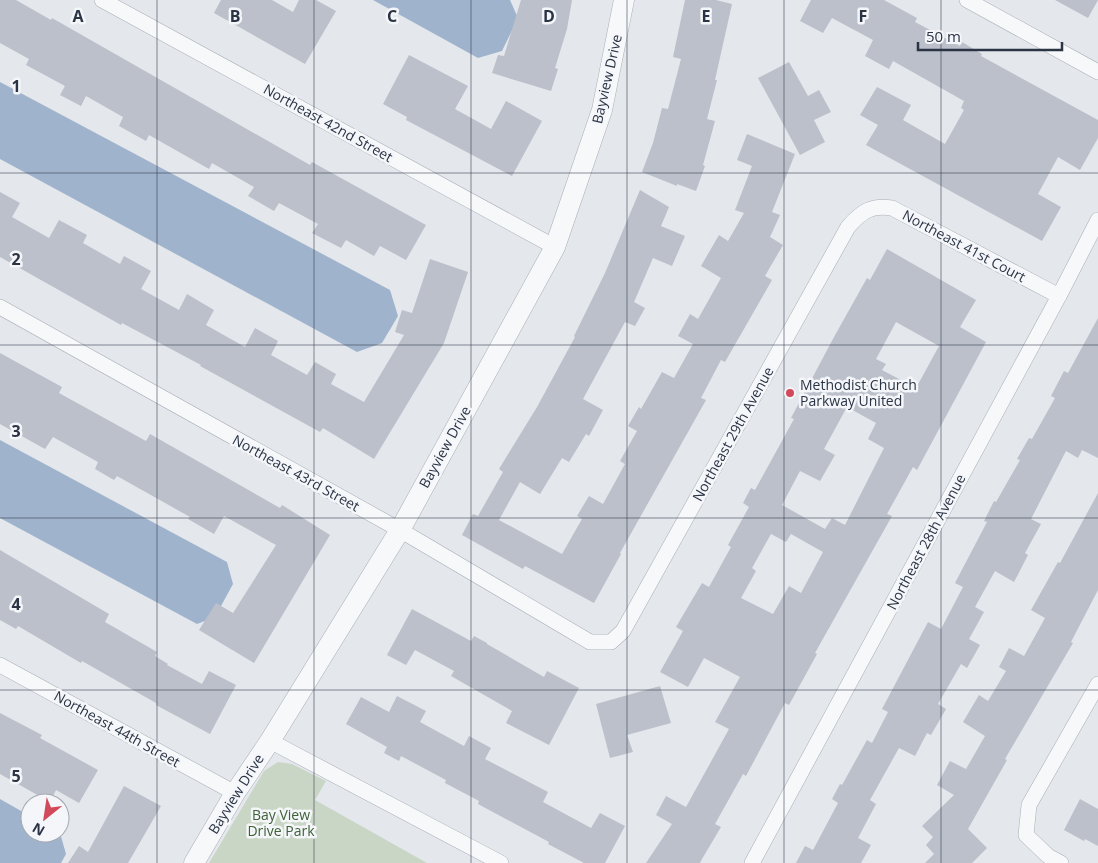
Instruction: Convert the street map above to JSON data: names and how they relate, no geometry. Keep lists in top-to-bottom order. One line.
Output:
{"streets":{"street":["Bayview Drive","Northeast 42nd Street","Northeast 41st Court","Northeast 29th Avenue","Northeast 43rd Street","Northeast 28th Avenue","Northeast 44th Street"]},"crossings":[["Bayview Drive","Northeast 42nd Street"],["Bayview Drive","Northeast 43rd Street"],["Bayview Drive","Northeast 44th Street"],["Northeast 41st Court","Northeast 29th Avenue"],["Northeast 41st Court","Northeast 28th Avenue"],["Northeast 29th Avenue","Northeast 43rd Street"]],"parks":["Bay View Drive Park"],"places":["Methodist Church Parkway United"],"scale_bar":"50 m","north":"bottom left","grid":{"columns":["A","B","C","D","E","F"],"rows":["1","2","3","4","5"]}}
